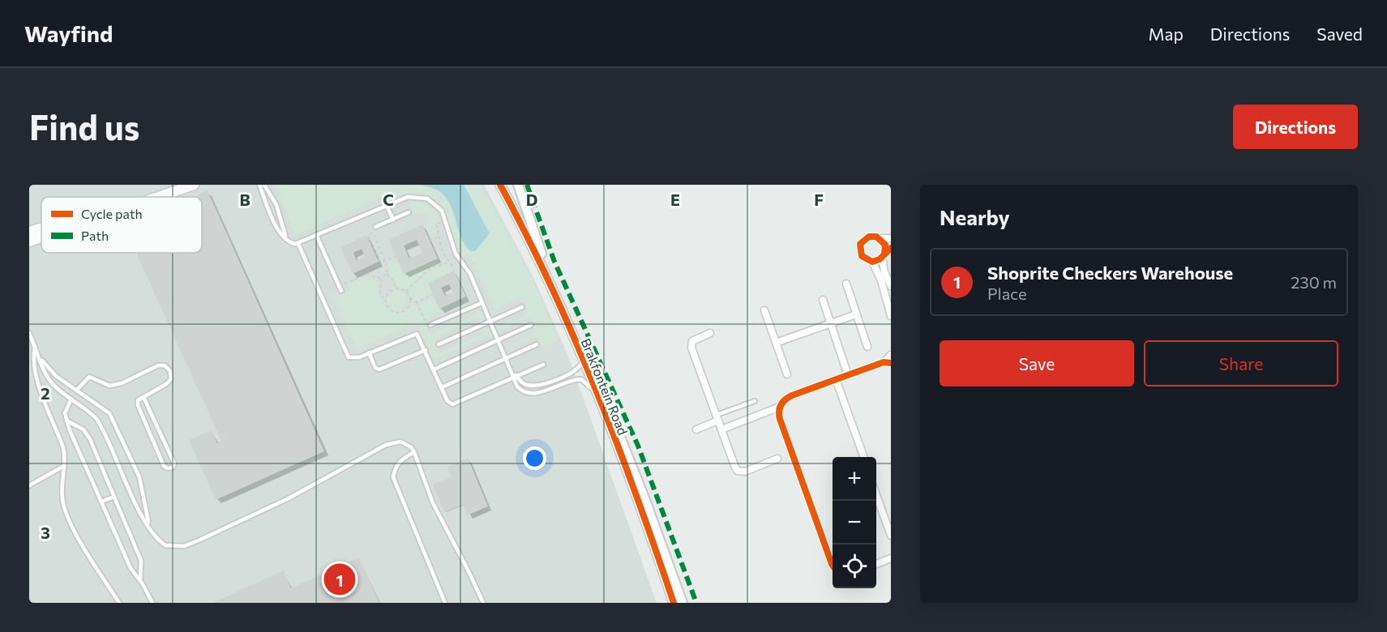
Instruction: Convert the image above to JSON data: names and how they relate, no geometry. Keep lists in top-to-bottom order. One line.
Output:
{"streets":{"street":["Brakfontein Road"]},"legend":["Cycle path","Path"],"page":{"header":"Wayfind","nav":["Map","Directions","Saved"],"buttons":["Directions",["Save","Share"]],"title":"Find us","heading":"Nearby","list":[{"mark":"1","name":"Shoprite Checkers Warehouse","note":"Place","value":"230 m"}],"map_buttons":["+","−"],"pins":"1"},"grid":{"columns":["B","C","D","E","F"],"rows":["2","3"]}}
